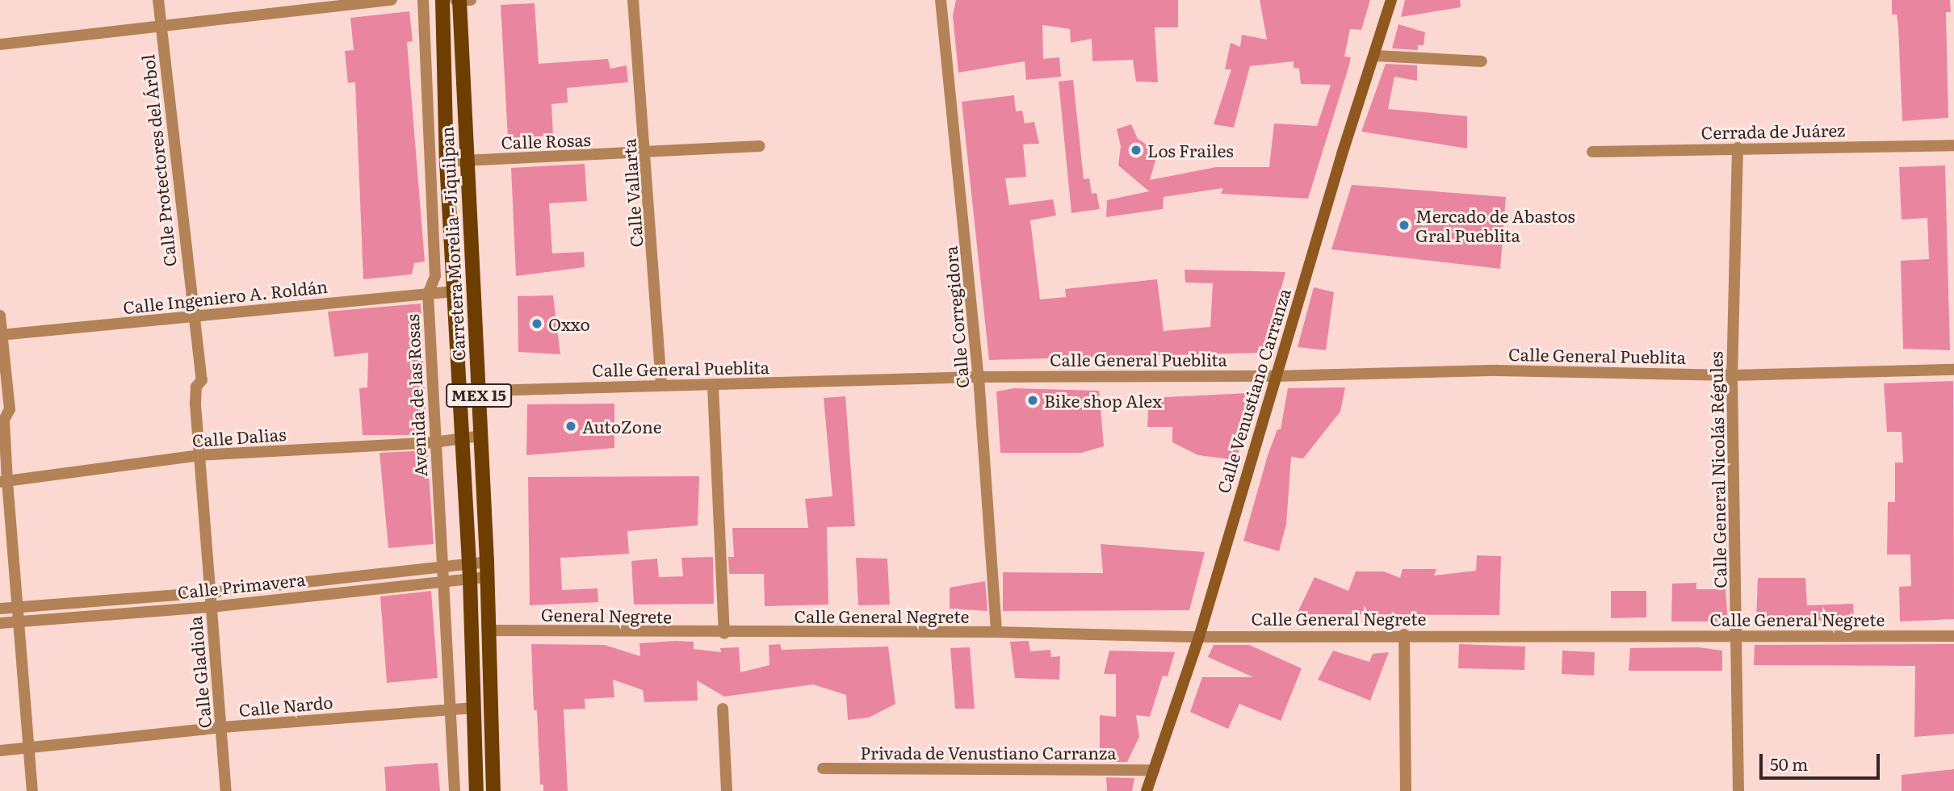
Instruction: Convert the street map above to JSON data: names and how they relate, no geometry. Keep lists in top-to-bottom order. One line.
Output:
{"streets":{"main road":["Carretera Morelia - Jiquilpan","MEX 15"],"street":["Cerrada de Juárez","Calle Rosas","Calle Protectores del Árbol","Calle Vallarta","Calle Ingeniero A. Roldán","Calle Corregidora","Calle General Pueblita","Calle Venustiano Carranza","Avenida de las Rosas","Calle Dalias","Calle General Nicolás Régules","Calle Primavera","General Negrete","Calle General Negrete","Calle Gladiola","Calle Nardo","Privada de Venustiano Carranza"]},"crossings":[["Cerrada de Juárez","Calle General Nicolás Régules"],["Calle Rosas","Calle Vallarta"],["Calle Rosas","Carretera Morelia - Jiquilpan"],["Calle Protectores del Árbol","Calle Ingeniero A. Roldán"],["Calle Protectores del Árbol","Calle Gladiola"],["Calle Vallarta","Calle General Pueblita"],["Carretera Morelia - Jiquilpan","Calle Ingeniero A. Roldán"],["Carretera Morelia - Jiquilpan","Calle General Pueblita"],["Carretera Morelia - Jiquilpan","Calle Dalias"],["Carretera Morelia - Jiquilpan","Calle Primavera"],["Carretera Morelia - Jiquilpan","General Negrete"],["Carretera Morelia - Jiquilpan","Calle Nardo"],["Calle Ingeniero A. Roldán","Avenida de las Rosas"],["Calle Ingeniero A. Roldán","Calle Gladiola"],["Calle Corregidora","Calle General Pueblita"],["Calle Corregidora","Calle General Negrete"],["Calle General Pueblita","Calle Venustiano Carranza"],["Calle General Pueblita","Calle General Nicolás Régules"],["Calle Venustiano Carranza","Calle General Negrete"],["Calle Venustiano Carranza","Privada de Venustiano Carranza"],["Avenida de las Rosas","Calle Dalias"],["Avenida de las Rosas","Calle Primavera"],["Avenida de las Rosas","Calle Nardo"],["Calle Dalias","Calle Gladiola"],["Calle General Nicolás Régules","Calle General Negrete"],["Calle Primavera","Calle Gladiola"],["General Negrete","Calle General Negrete"],["Calle Gladiola","Calle Nardo"]],"places":["Los Frailes","Mercado de Abastos Gral Pueblita","Oxxo","Bike shop Alex","AutoZone"],"scale_bar":"50 m"}
